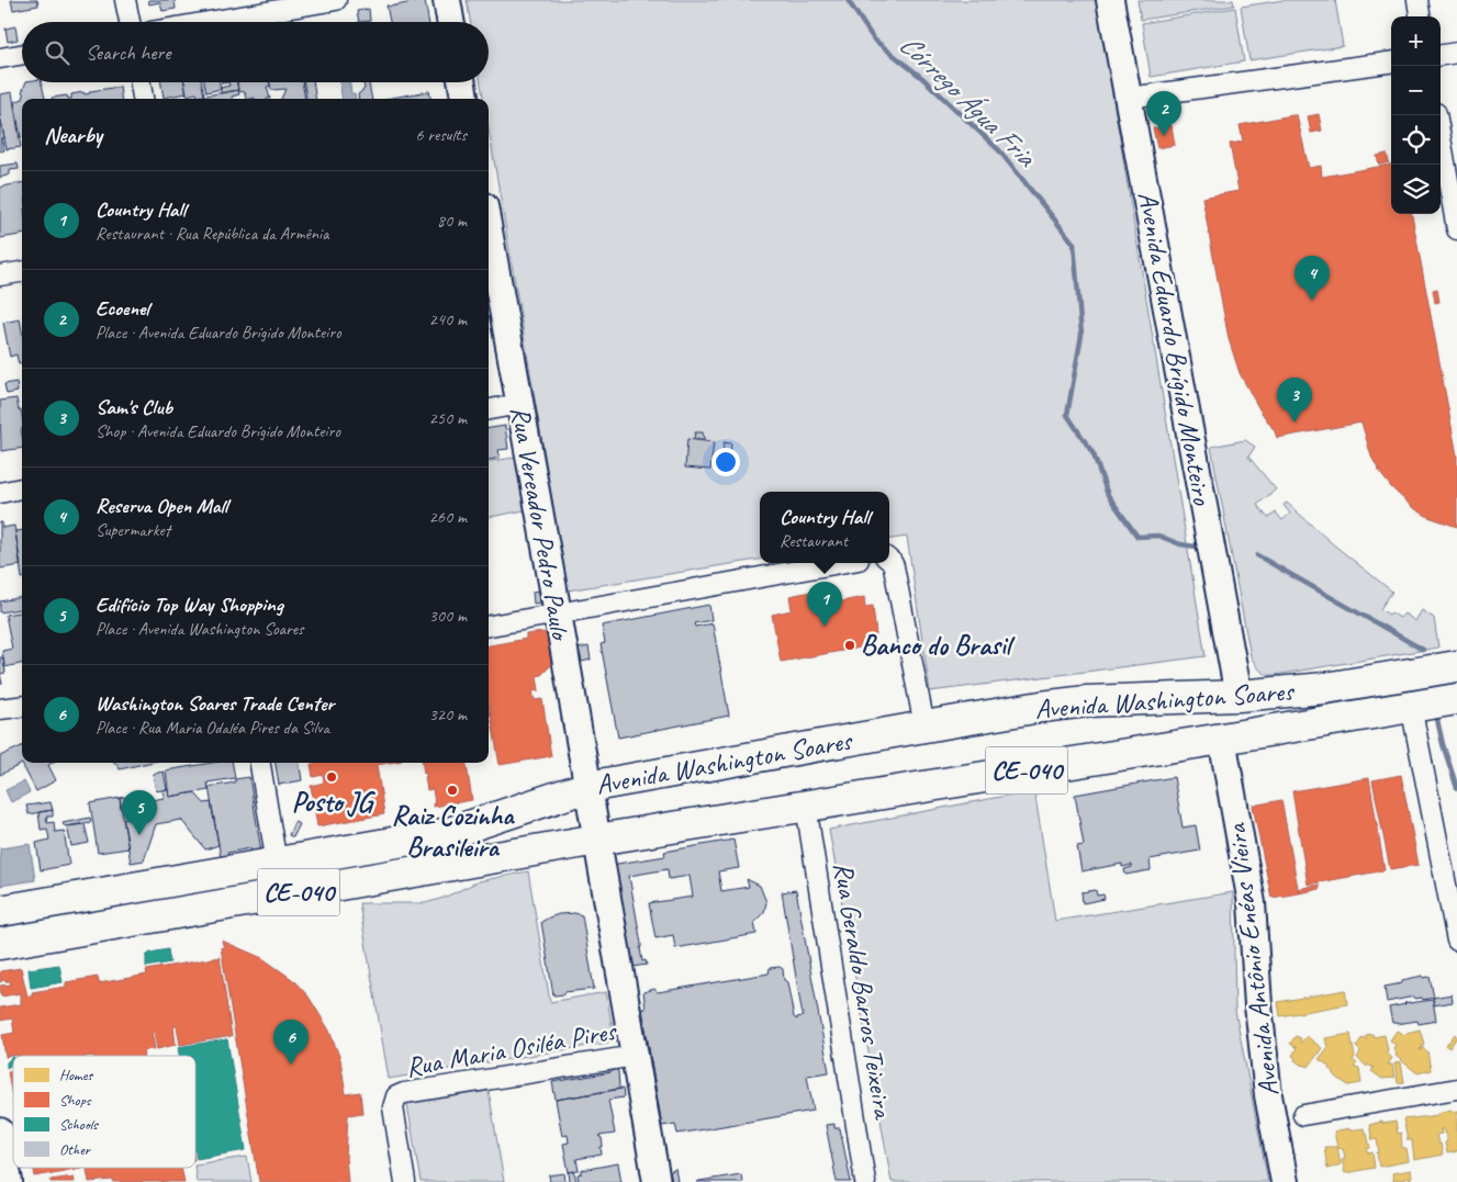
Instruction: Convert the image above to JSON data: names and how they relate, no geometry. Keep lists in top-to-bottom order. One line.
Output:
{"streets":{"highway":["Avenida Washington Soares","CE-040"],"street":["Avenida Eduardo Brígido Monteiro","Rua Vereador Pedro Paulo","Avenida Antônio Enéas Vieira","Rua Geraldo Barros Teixeira","Rua Maria Osiléa Pires"]},"crossings":[["Avenida Eduardo Brígido Monteiro","Avenida Washington Soares"],["Rua Vereador Pedro Paulo","Avenida Washington Soares"],["Rua Vereador Pedro Paulo","Rua Maria Osiléa Pires"],["Avenida Washington Soares","Avenida Antônio Enéas Vieira"],["Avenida Washington Soares","Rua Geraldo Barros Teixeira"]],"water":["Córrego Água Fria"],"places":["Banco do Brasil","Posto JG","Raiz Cozinha Brasileira"],"legend":["Homes","Shops","Schools","Other"],"page":{"map_buttons":["+","−"],"search":"Search here","pins":["2","4","3","1","5","6"],"heading":["Nearby","6 results"],"list":[{"mark":"1","name":"Country Hall","note":"Restaurant · Rua República da Armênia","value":"80 m"},{"mark":"2","name":"Ecoenel","note":"Place · Avenida Eduardo Brígido Monteiro","value":"240 m"},{"mark":"3","name":"Sam's Club","note":"Shop · Avenida Eduardo Brígido Monteiro","value":"250 m"},{"mark":"4","name":"Reserva Open Mall","note":"Supermarket","value":"260 m"},{"mark":"5","name":"Edifício Top Way Shopping","note":"Place · Avenida Washington Soares","value":"300 m"},{"mark":"6","name":"Washington Soares Trade Center","note":"Place · Rua Maria Odaléa Pires da Silva","value":"320 m"}],"popup":["Country Hall","Restaurant"]}}
